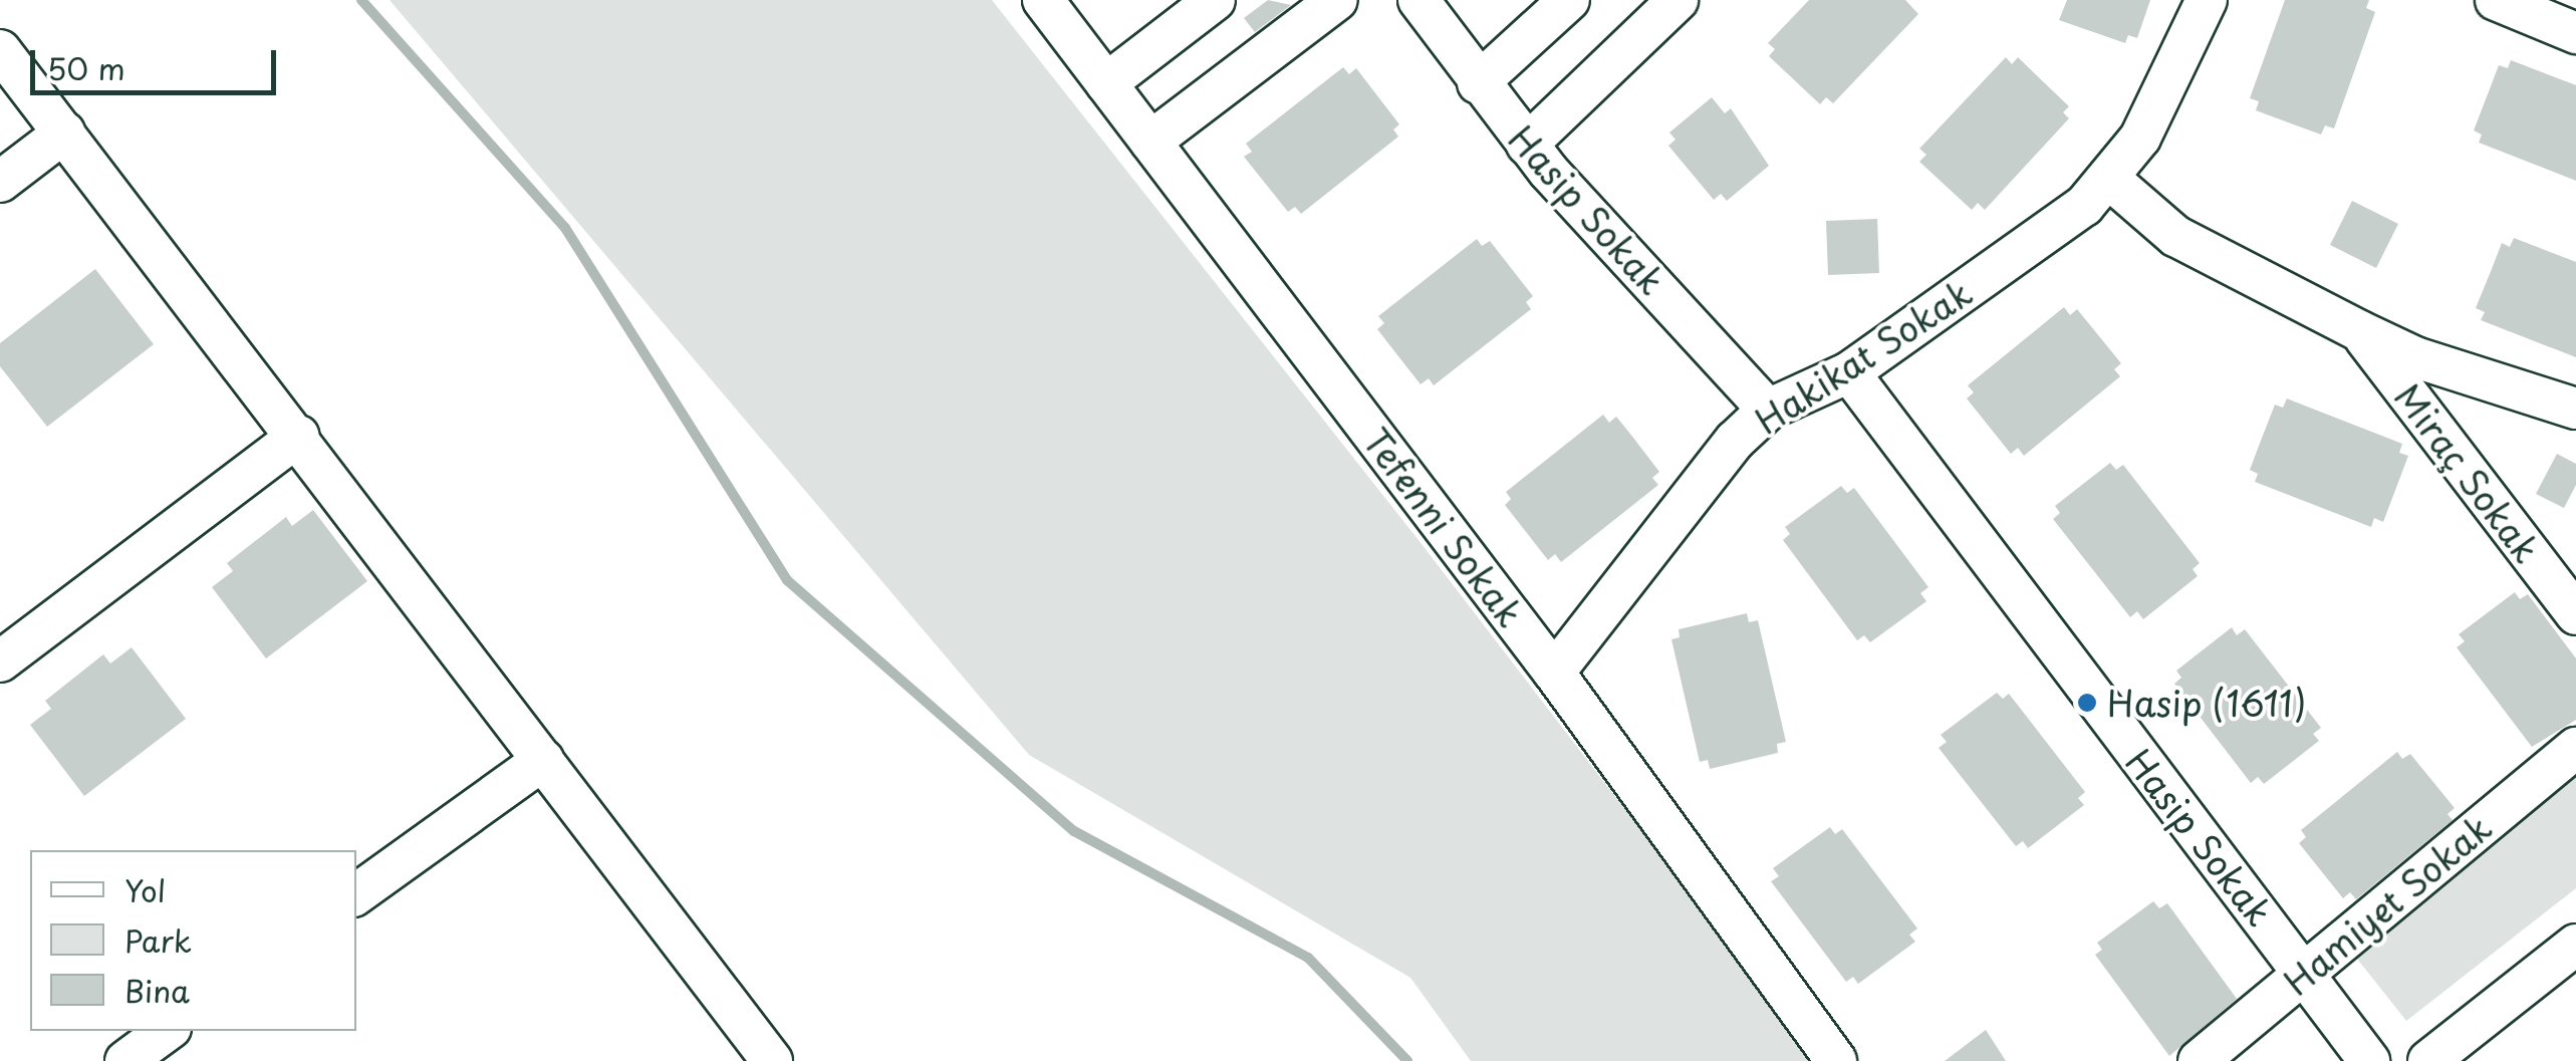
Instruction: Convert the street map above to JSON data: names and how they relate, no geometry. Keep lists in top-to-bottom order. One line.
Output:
{"streets":{"street":["Hasip Sokak","Hakikat Sokak","Miraç Sokak","Tefenni Sokak","Hamiyet Sokak"]},"crossings":[["Hasip Sokak","Hakikat Sokak"],["Hasip Sokak","Hamiyet Sokak"],["Hakikat Sokak","Miraç Sokak"],["Hakikat Sokak","Tefenni Sokak"]],"places":["Hasip (1611)"],"legend":["Yol","Park","Bina"],"scale_bar":"50 m"}
